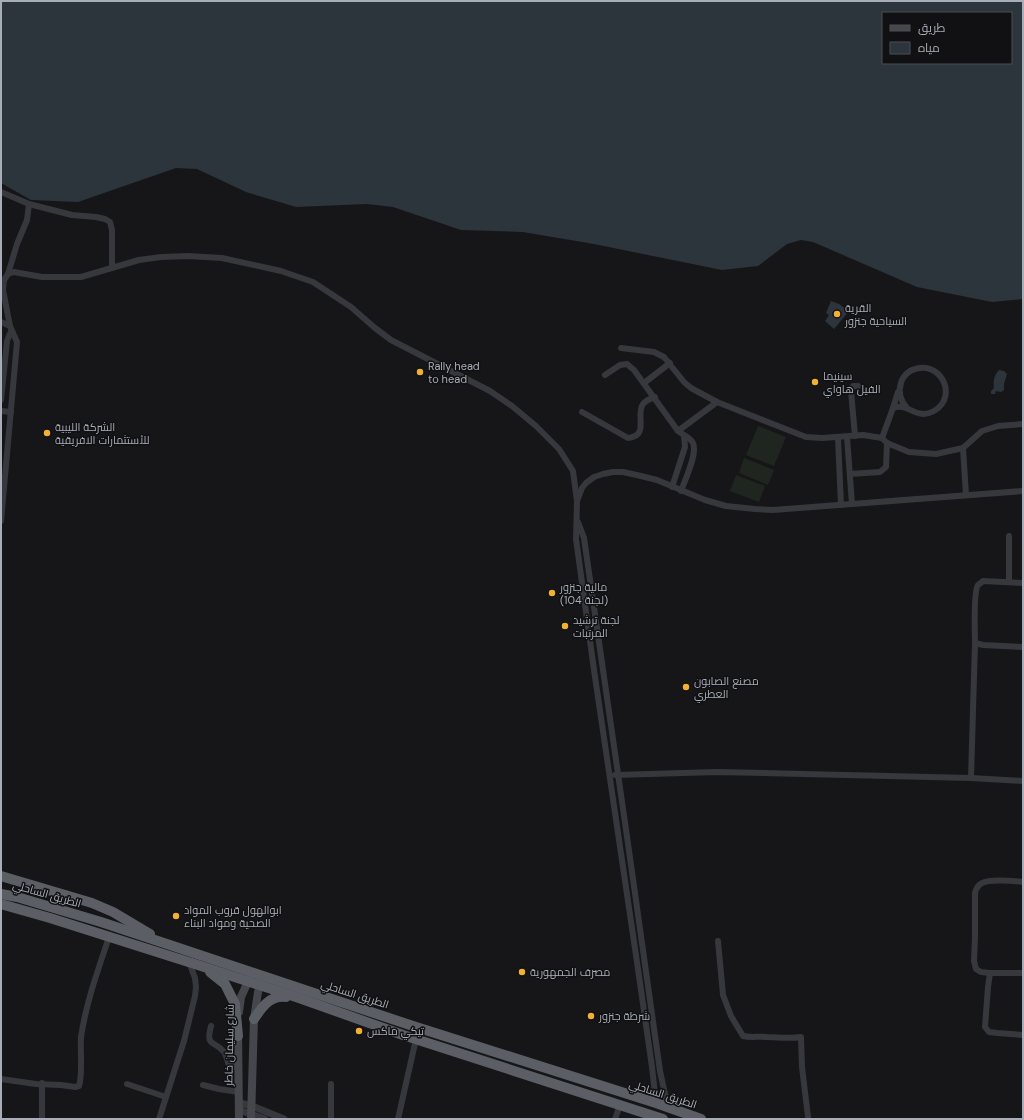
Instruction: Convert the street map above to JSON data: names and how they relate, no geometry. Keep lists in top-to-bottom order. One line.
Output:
{"streets":{"highway":["الطريق الساحلي"],"main road":["شارع سليمان خاطر"]},"crossings":[["الطريق الساحلي","شارع سليمان خاطر"]],"places":["القرية السياحية جنزور","Rally head to head","سينيما الفيل هاواي","الشركة الليبية للأستثمارات الافريقية","مالية جنزور (لجنة 104)","لجنة ترشيد المرتبات","مصنع الصابون العطري","ابوالهول قروب المواد الصحية ومواد البناء","مصرف الجمهورية","شرطة جنزور","تيكي ماكس"],"legend":["طريق","مياه"]}
